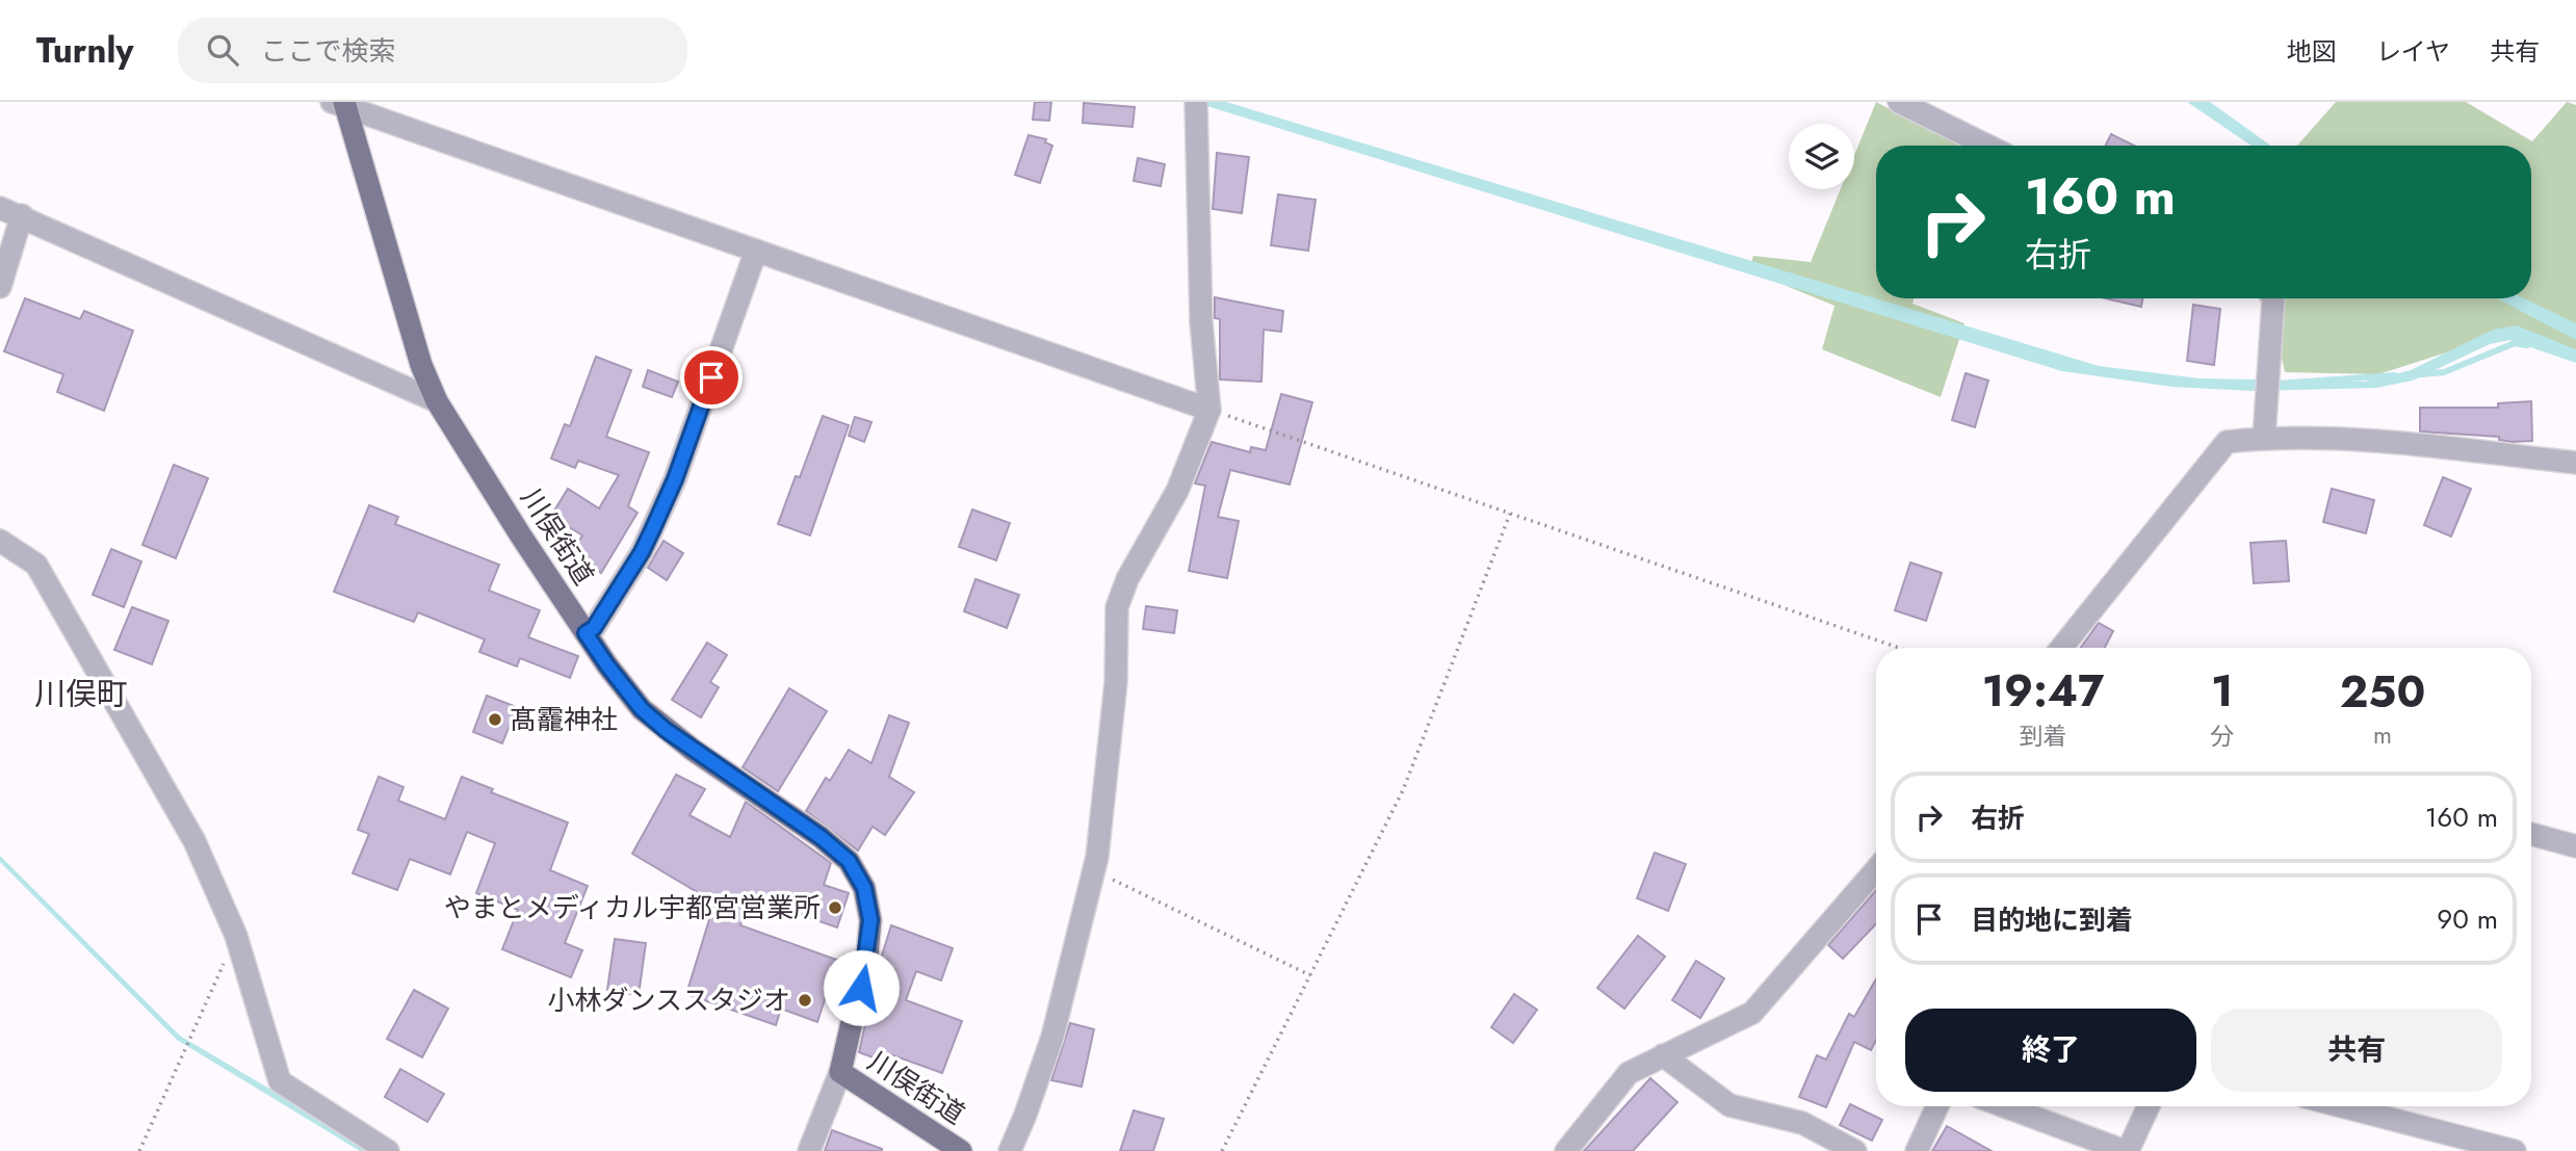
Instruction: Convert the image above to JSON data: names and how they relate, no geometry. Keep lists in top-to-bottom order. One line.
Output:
{"streets":{"main road":["川俣街道"]},"districts":["川俣町"],"places":["髙靇神社","やまとメディカル宇都宮営業所","小林ダンススタジオ"],"page":{"header":"Turnly","search":"ここで検索","nav":["地図","レイヤ","共有"],"turn":["160 m","右折"],"eta":["19:47","到着","1","分","250","m"],"list":[{"name":"右折","value":"160 m"},{"name":"目的地に到着","value":"90 m"}],"buttons":["終了","共有"]}}
